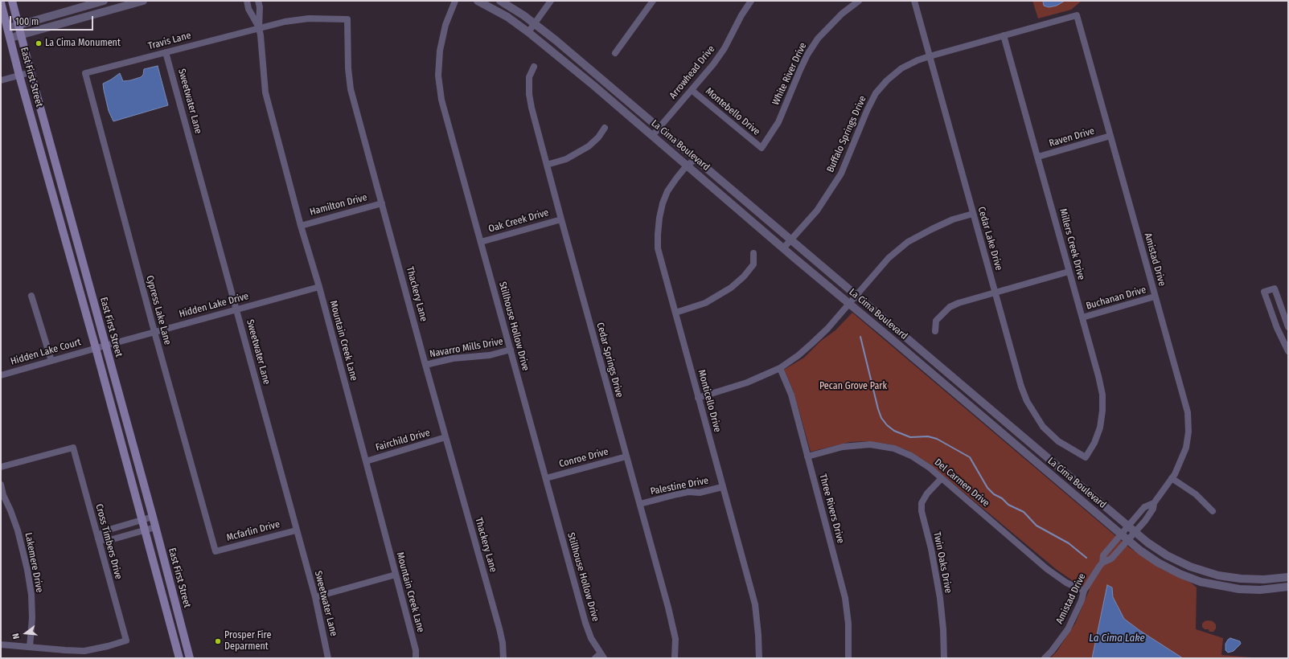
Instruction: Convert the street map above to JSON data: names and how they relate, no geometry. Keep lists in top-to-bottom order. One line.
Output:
{"streets":{"main road":["East First Street"],"street":["Travis Lane","Arrowhead Drive","White River Drive","Sweetwater Lane","Montebello Drive","Buffalo Springs Drive","Raven Drive","La Cima Boulevard","Hamilton Drive","Oak Creek Drive","Cedar Lake Drive","Millers Creek Drive","Amistad Drive","Thackery Lane","Buchanan Drive","Hidden Lake Drive","Cypress Lake Lane","Stillhouse Hollow Drive","Mountain Creek Lane","Navarro Mills Drive","Hidden Lake Court","Cedar Springs Drive","Monticello Drive","Fairchild Drive","Conroe Drive","Del Carmen Drive","Palestine Drive","Three Rivers Drive","Mcfarlin Drive","Cross Timbers Drive","Lakemere Drive","Twin Oaks Drive"]},"crossings":[["Travis Lane","Sweetwater Lane"],["Travis Lane","Thackery Lane"],["Travis Lane","Cypress Lake Lane"],["Travis Lane","Mountain Creek Lane"],["Arrowhead Drive","Montebello Drive"],["Arrowhead Drive","La Cima Boulevard"],["White River Drive","Montebello Drive"],["East First Street","Hidden Lake Drive"],["East First Street","Hidden Lake Court"],["Sweetwater Lane","Hidden Lake Drive"],["Sweetwater Lane","Mcfarlin Drive"],["Buffalo Springs Drive","La Cima Boulevard"],["Buffalo Springs Drive","Cedar Lake Drive"],["Buffalo Springs Drive","Millers Creek Drive"],["Buffalo Springs Drive","Amistad Drive"],["Raven Drive","Millers Creek Drive"],["Raven Drive","Amistad Drive"],["La Cima Boulevard","Amistad Drive"],["La Cima Boulevard","Monticello Drive"],["Hamilton Drive","Thackery Lane"],["Hamilton Drive","Mountain Creek Lane"],["Oak Creek Drive","Stillhouse Hollow Drive"],["Oak Creek Drive","Cedar Springs Drive"],["Cedar Lake Drive","Millers Creek Drive"],["Millers Creek Drive","Buchanan Drive"],["Amistad Drive","Buchanan Drive"],["Amistad Drive","Del Carmen Drive"],["Thackery Lane","Mountain Creek Lane"],["Thackery Lane","Navarro Mills Drive"],["Thackery Lane","Fairchild Drive"],["Hidden Lake Drive","Cypress Lake Lane"],["Hidden Lake Drive","Mountain Creek Lane"],["Hidden Lake Drive","Hidden Lake Court"],["Cypress Lake Lane","Mcfarlin Drive"],["Stillhouse Hollow Drive","Navarro Mills Drive"],["Stillhouse Hollow Drive","Conroe Drive"],["Mountain Creek Lane","Fairchild Drive"],["Cedar Springs Drive","Conroe Drive"],["Cedar Springs Drive","Palestine Drive"],["Monticello Drive","Palestine Drive"],["Del Carmen Drive","Three Rivers Drive"],["Del Carmen Drive","Twin Oaks Drive"],["Cross Timbers Drive","Lakemere Drive"]],"water":["La Cima Lake"],"parks":["Pecan Grove Park"],"places":["La Cima Monument","Prosper Fire Deparment"],"scale_bar":"100 m","north":"left"}
